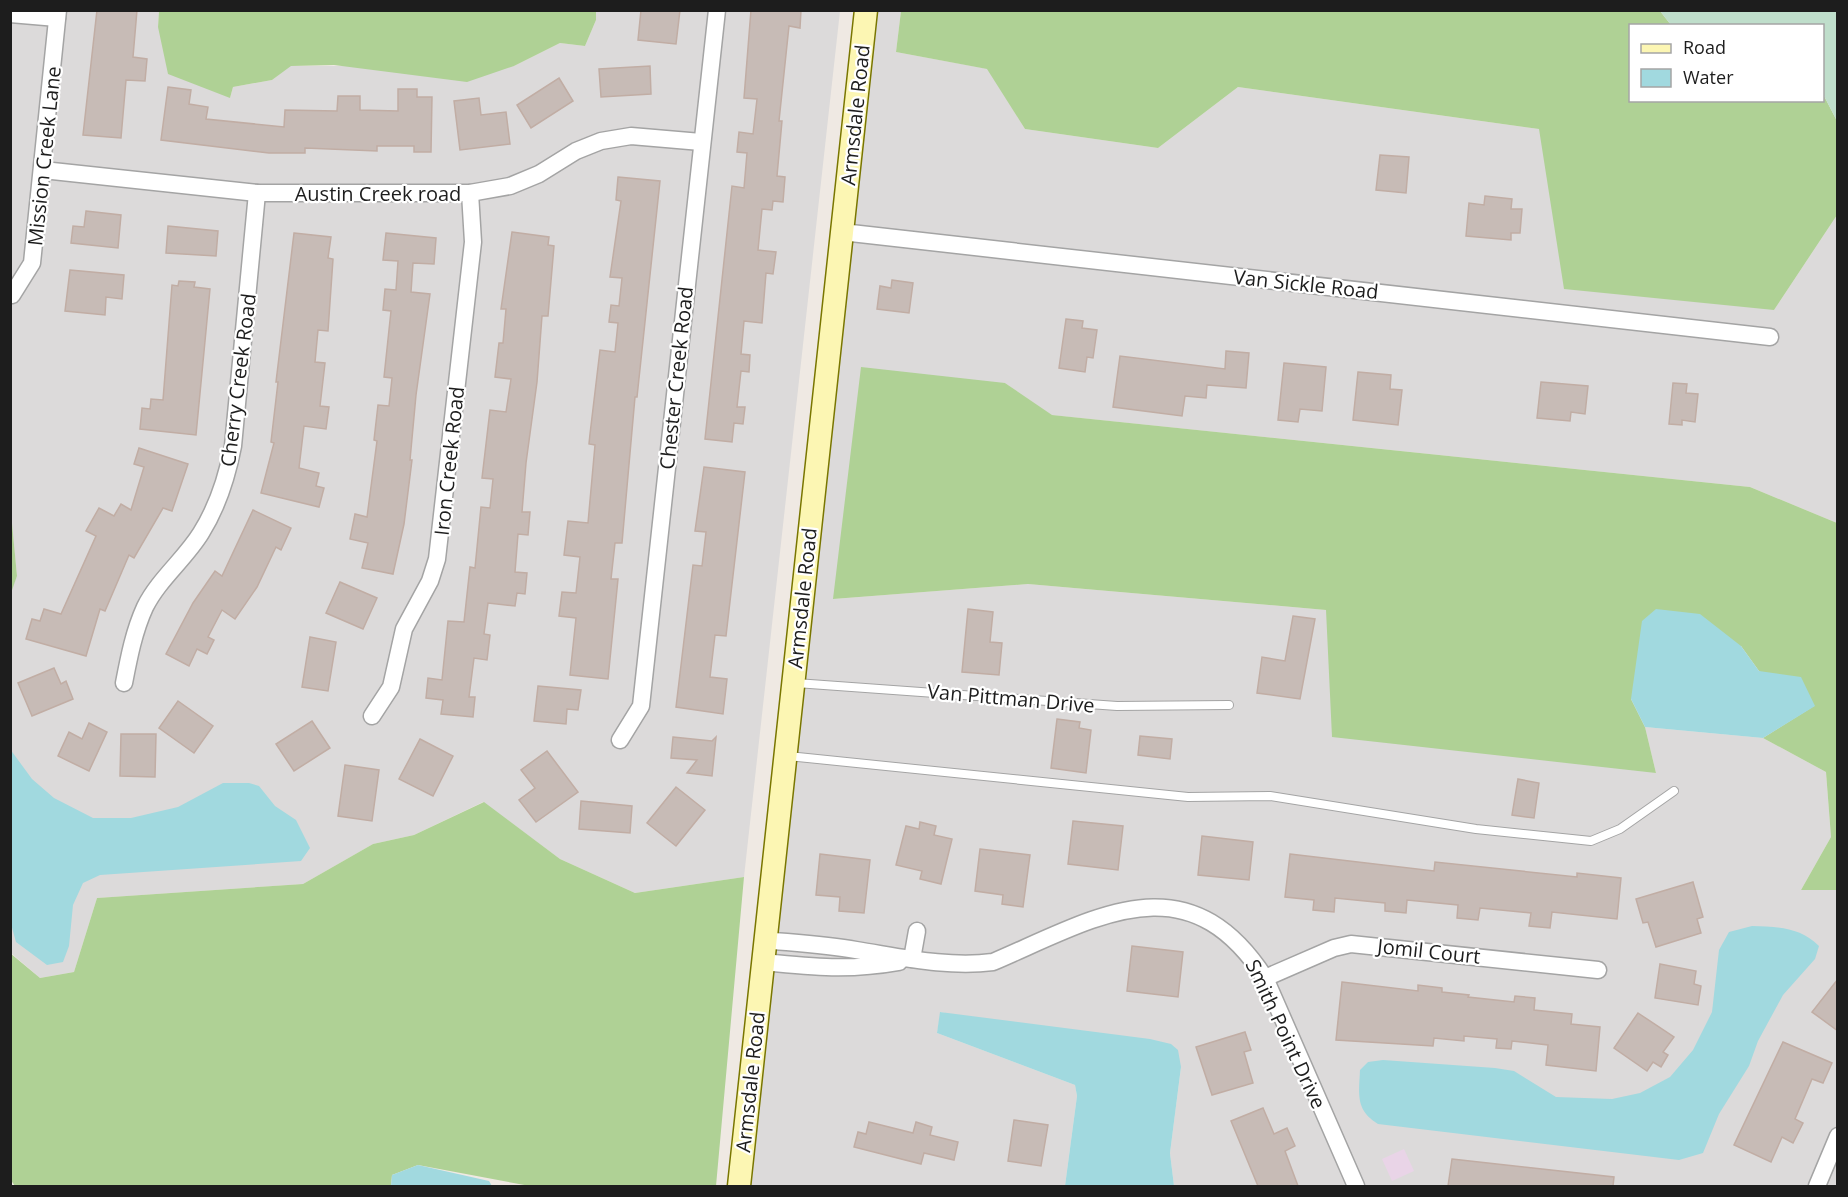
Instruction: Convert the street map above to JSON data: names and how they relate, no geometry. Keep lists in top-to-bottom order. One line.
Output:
{"streets":{"street":["Armsdale Road","Mission Creek Lane","Austin Creek road","Van Sickle Road","Chester Creek Road","Cherry Creek Road","Iron Creek Road","Jomil Court","Smith Point Drive"],"lane":["Van Pittman Drive"]},"crossings":[["Armsdale Road","Van Sickle Road"],["Armsdale Road","Van Pittman Drive"],["Armsdale Road","Smith Point Drive"],["Mission Creek Lane","Austin Creek road"],["Austin Creek road","Chester Creek Road"],["Austin Creek road","Cherry Creek Road"],["Austin Creek road","Iron Creek Road"],["Jomil Court","Smith Point Drive"]],"legend":["Road","Water"]}
